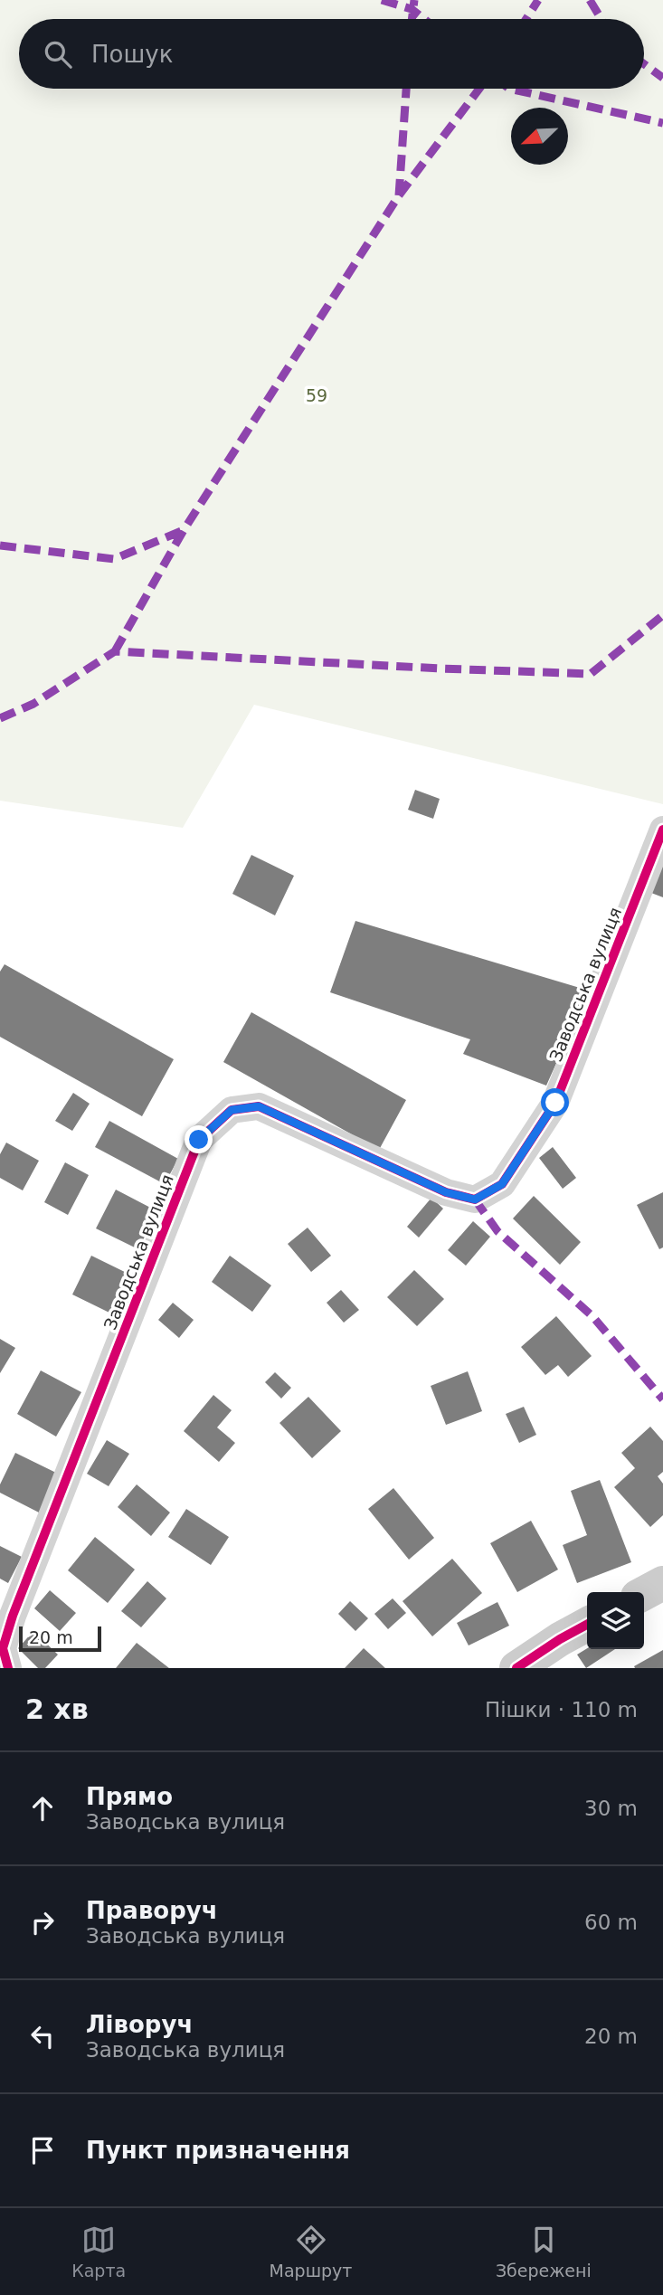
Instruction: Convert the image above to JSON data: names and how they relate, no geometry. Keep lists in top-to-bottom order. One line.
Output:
{"streets":{"street":["Заводська вулиця"]},"parks":["59"],"scale_bar":"20 m","north":"bottom left","page":{"search":"Пошук","scale":"20 m","heading":["2 хв","Пішки · 110 m"],"list":[["Прямо","Заводська вулиця","30 m"],["Праворуч","Заводська вулиця","60 m"],["Ліворуч","Заводська вулиця","20 m"],"Пункт призначення"],"nav":["Карта","Маршрут","Збережені"]}}
